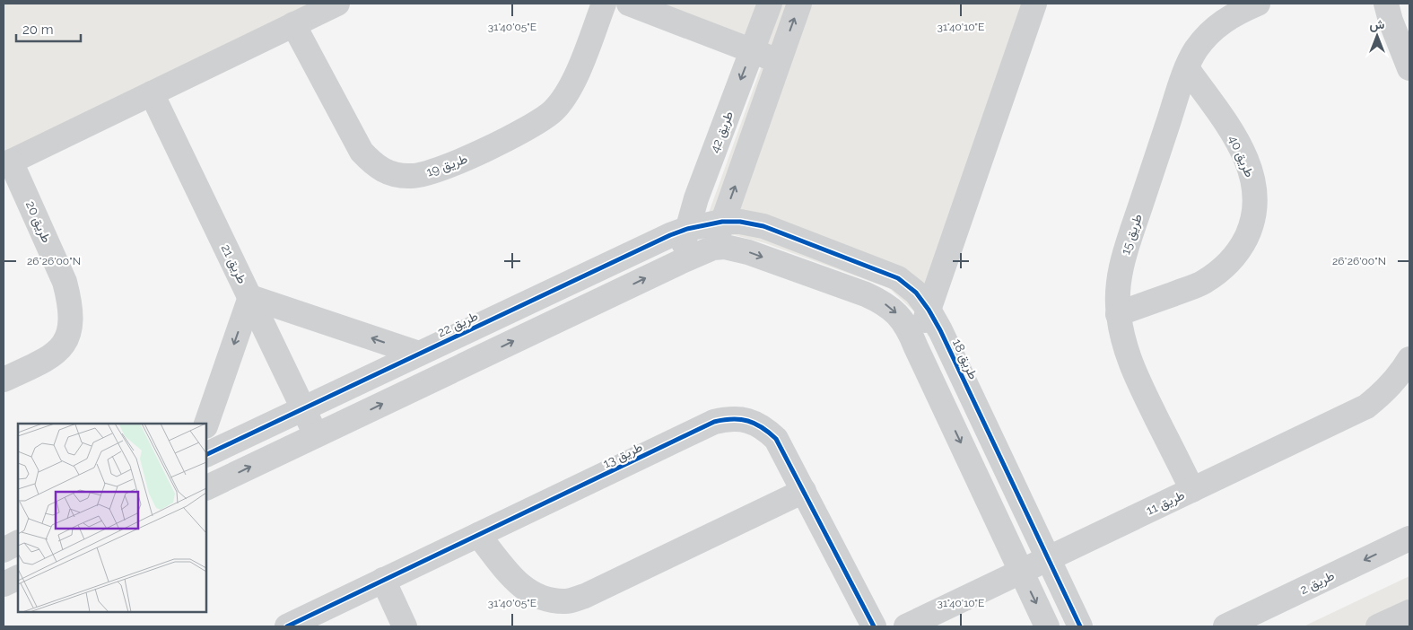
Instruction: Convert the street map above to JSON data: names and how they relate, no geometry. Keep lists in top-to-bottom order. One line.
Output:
{"streets":{"street":["طريق 42","طريق 40","طريق 19","طريق 20","طريق 15","طريق 21","طريق 22","طريق 18","طريق 13","طريق 11","طريق 2"]},"crossings":[["طريق 42","طريق 22"],["طريق 40","طريق 15"],["طريق 15","طريق 11"],["طريق 21","طريق 22"],["طريق 22","طريق 18"],["طريق 18","طريق 11"]],"one_way":["طريق 2"],"scale_bar":"20 m","north":"top","coordinates":["31°40'05\"E","31°40'10\"E","26°26'00\"N"]}
